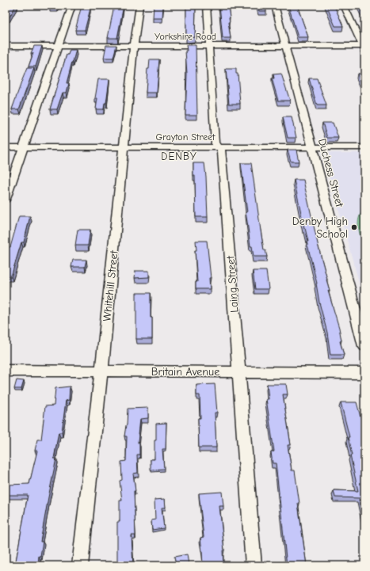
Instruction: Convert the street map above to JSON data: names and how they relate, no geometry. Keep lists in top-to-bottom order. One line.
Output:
{"streets":{"street":["Yorkshire Road","Grayton Street","Duchess Street","Laing Street","Whitehill Street","Britain Avenue"]},"crossings":[["Yorkshire Road","Duchess Street"],["Yorkshire Road","Laing Street"],["Yorkshire Road","Whitehill Street"],["Grayton Street","Duchess Street"],["Grayton Street","Laing Street"],["Grayton Street","Whitehill Street"],["Laing Street","Britain Avenue"],["Whitehill Street","Britain Avenue"]],"districts":["DENBY"],"places":["Denby High School"]}
